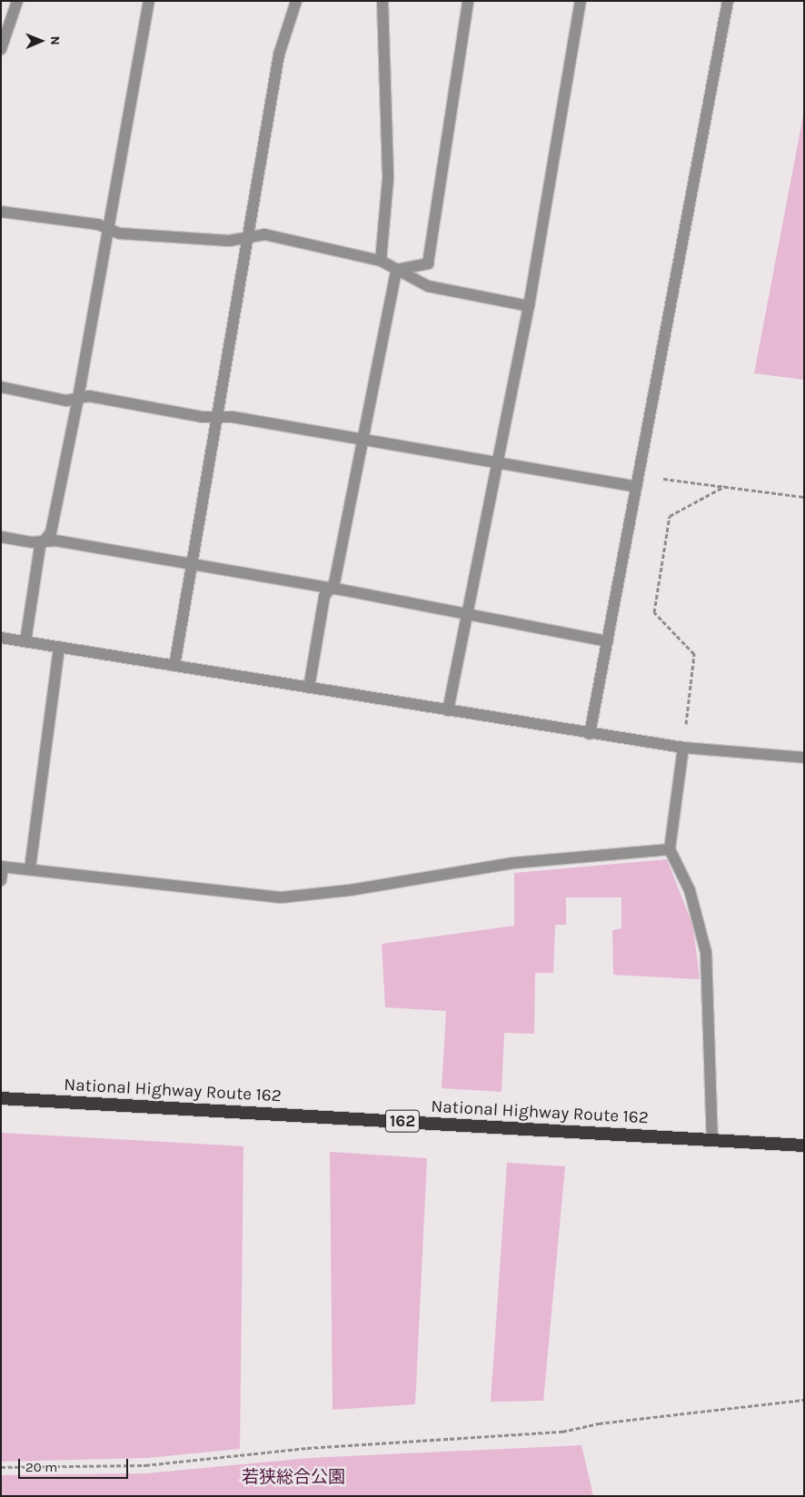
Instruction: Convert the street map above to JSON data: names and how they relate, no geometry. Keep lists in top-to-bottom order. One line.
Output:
{"streets":{"highway":["National Highway Route 162","162"]},"parks":["若狭総合公園"],"scale_bar":"20 m","north":"right"}
